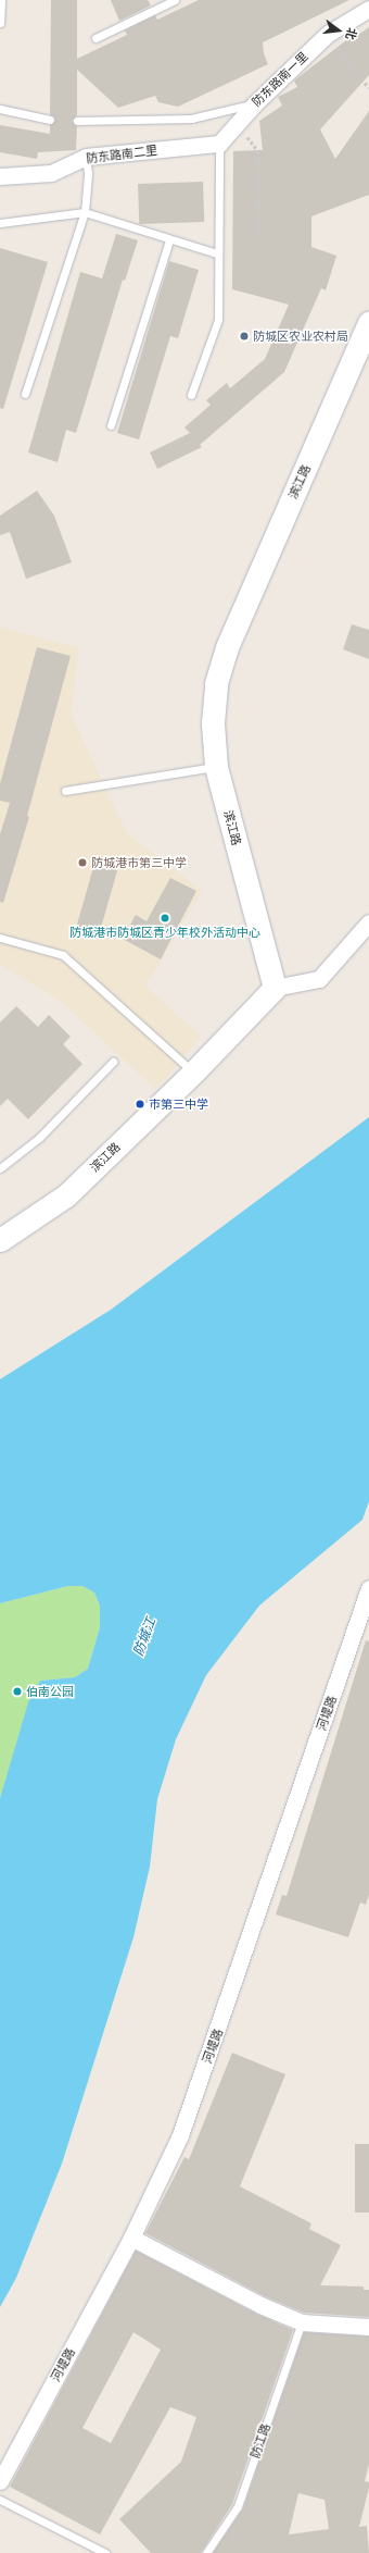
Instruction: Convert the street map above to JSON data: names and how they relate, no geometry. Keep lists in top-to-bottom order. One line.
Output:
{"streets":{"street":["防东路南一里","防东路南二里","滨江路","河堤路"],"lane":["防江路"]},"crossings":[["防东路南一里","防东路南二里"]],"water":["防城江"],"places":["防城区农业农村局","防城港市第三中学","防城港市防城区青少年校外活动中心","巿第三中学","伯南公园"],"north":"right"}
